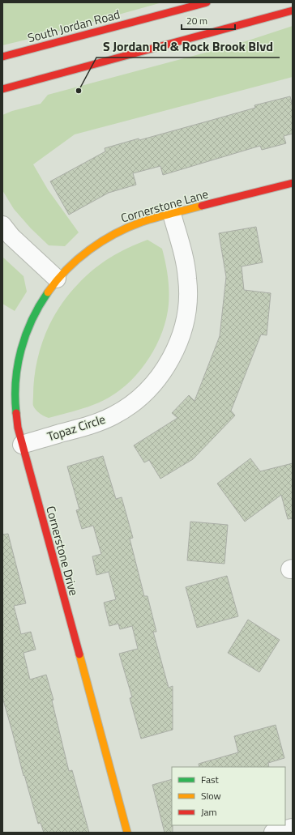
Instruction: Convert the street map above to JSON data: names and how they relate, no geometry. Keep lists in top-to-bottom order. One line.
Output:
{"streets":{"street":["South Jordan Road","Cornerstone Lane","Topaz Circle","Cornerstone Drive"]},"crossings":[["Cornerstone Lane","Topaz Circle"],["Cornerstone Lane","Cornerstone Drive"],["Topaz Circle","Cornerstone Drive"]],"places":["S Jordan Rd & Rock Brook Blvd"],"legend":["Fast","Slow","Jam"],"scale_bar":"20 m"}
